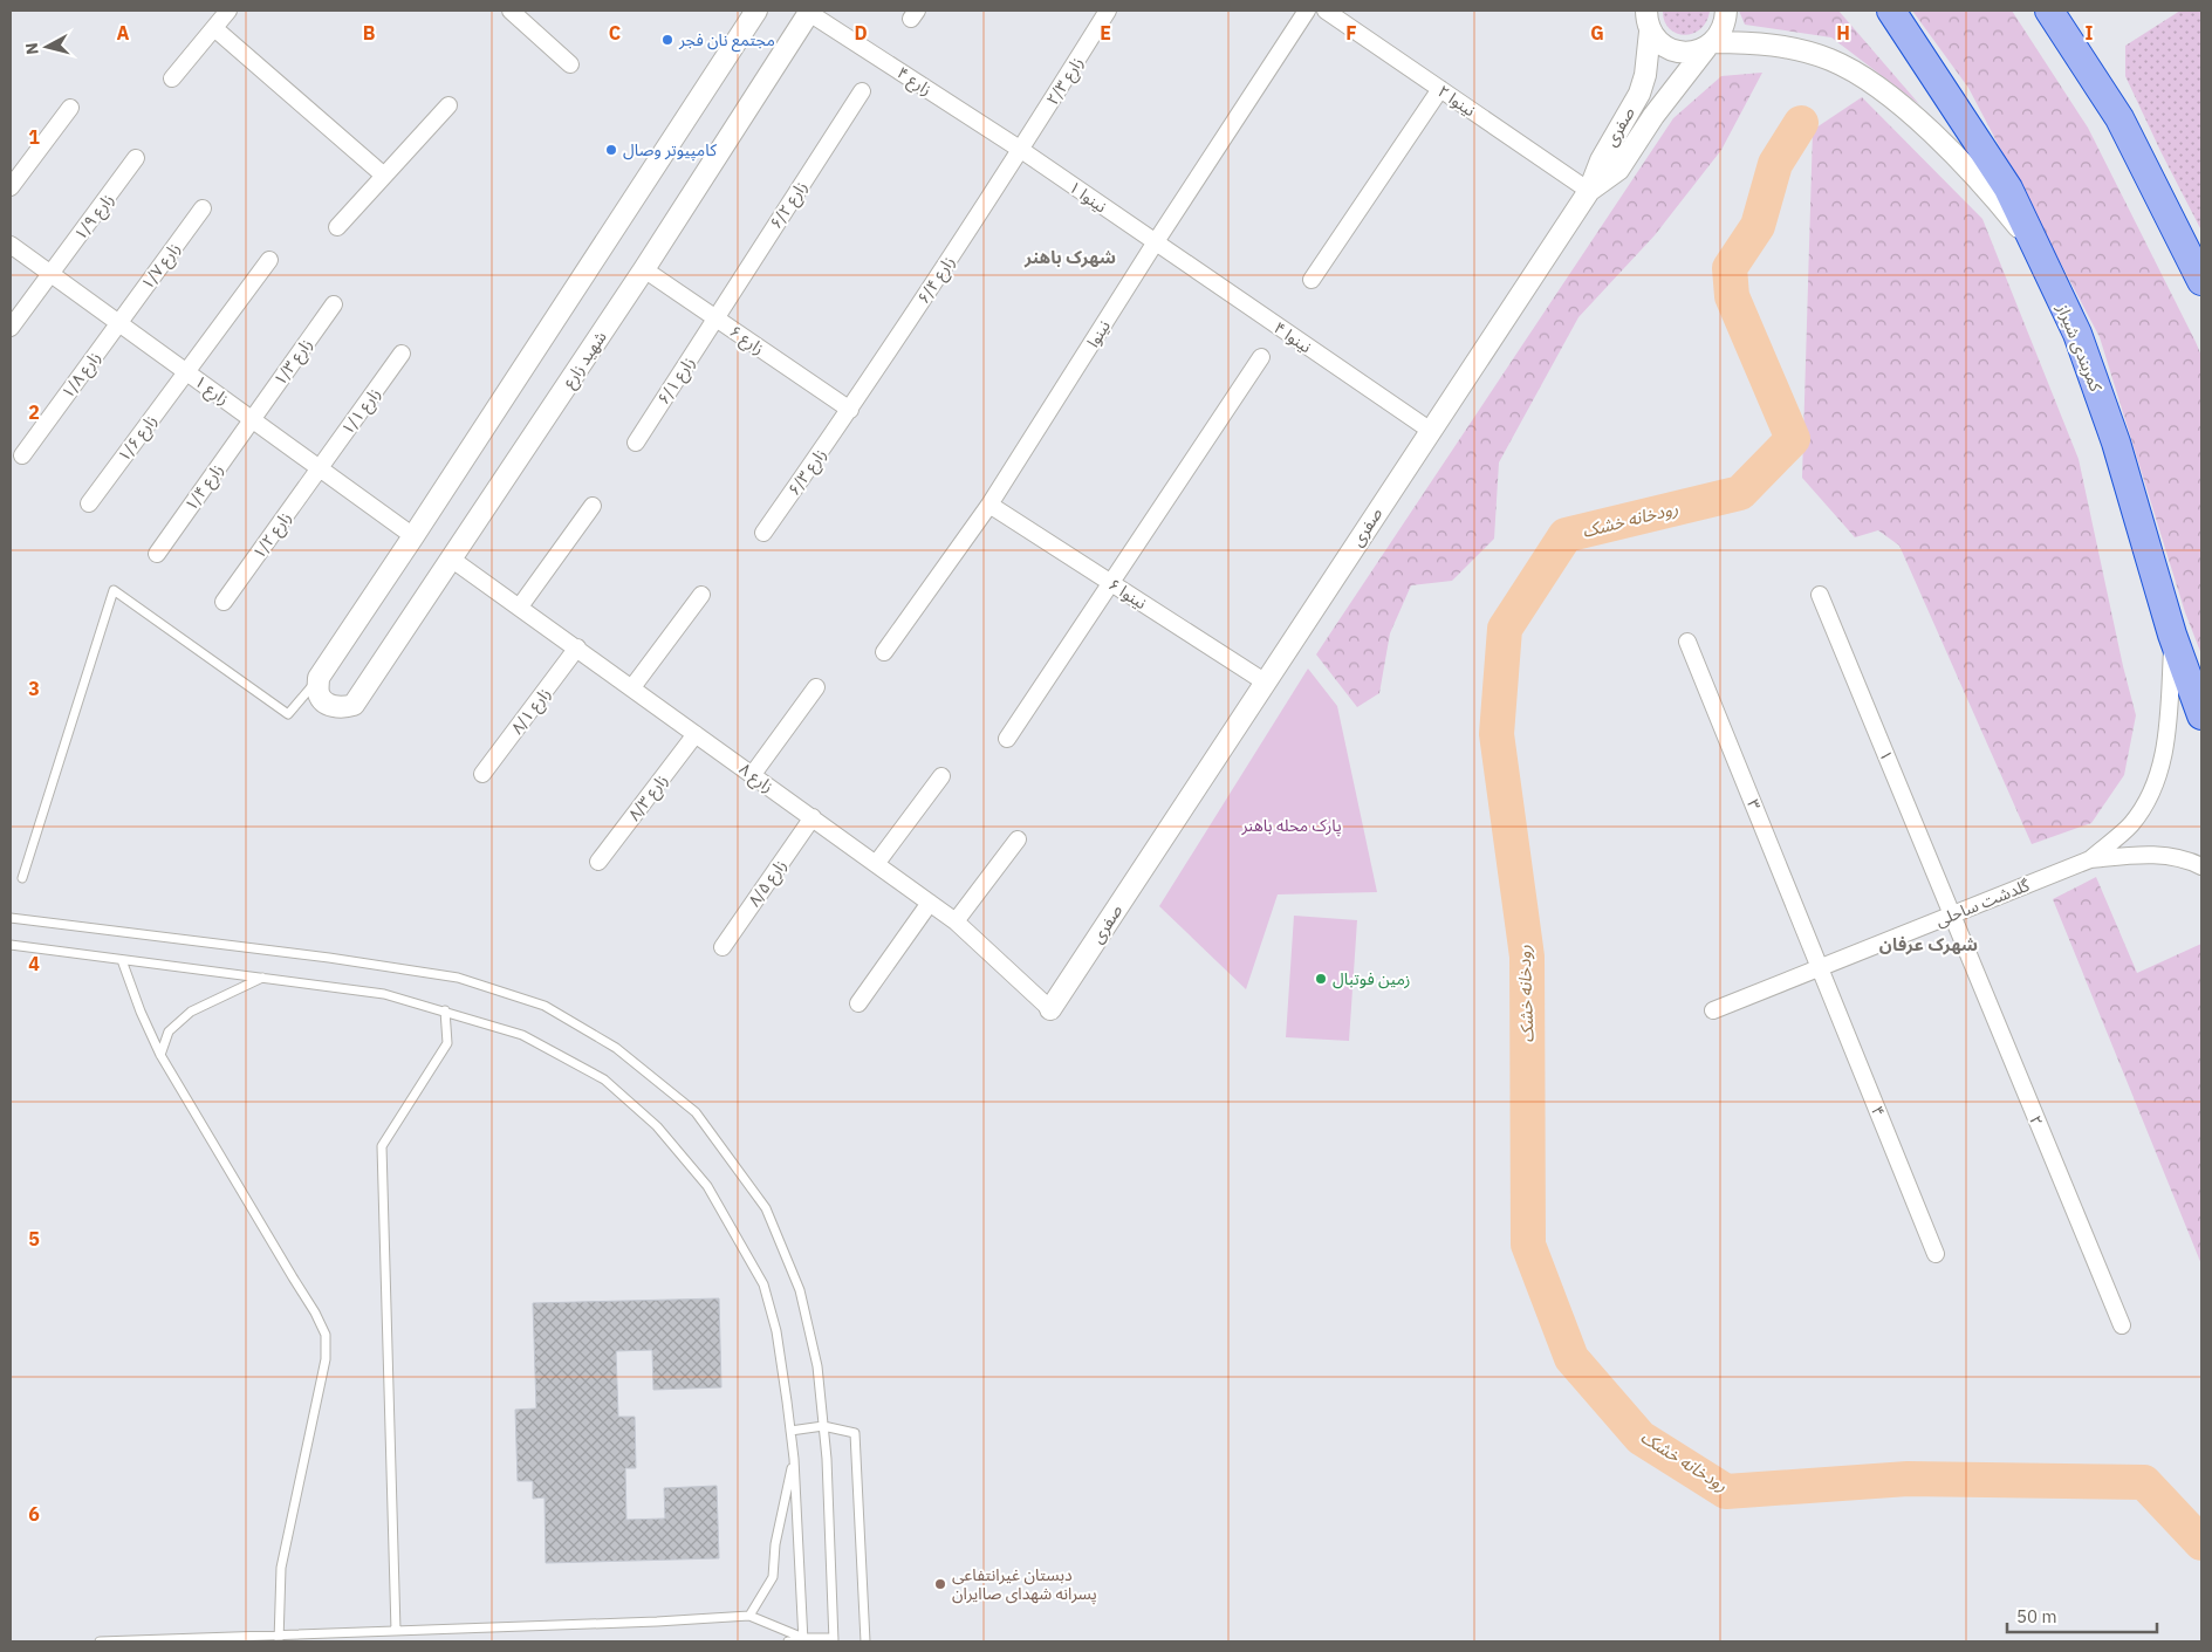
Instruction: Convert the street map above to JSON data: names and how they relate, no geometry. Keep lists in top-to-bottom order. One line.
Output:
{"streets":{"highway":["کمربندی شیراز"],"street":["۴ زارع","۲/۳ زارع","۲ نینوا","صفری","۱ نینوا","۶/۲ زارع","۱/۹ زارع","۱/۷ زارع","۶/۴ زارع","نینوا","۴ نینوا","۶ زارع","شهید زارع","۱/۳ زارع","۱/۸ زارع","۶/۱ زارع","۱ زارع","۱/۱ زارع","۱/۶ زارع","۶/۳ زارع","۱/۴ زارع","۱/۲ زارع","۶ نینوا","۸/۱ زارع","۱","۸ زارع","۸/۳ زارع","۳","۸/۵ زارع","گلدشت ساحلی","۴","۲"]},"crossings":[["۴ زارع","۲/۳ زارع"],["۴ زارع","۱ نینوا"],["۴ زارع","۶/۴ زارع"],["۴ زارع","شهید زارع"],["۲/۳ زارع","۱ نینوا"],["۲/۳ زارع","۶/۴ زارع"],["۲ نینوا","صفری"],["صفری","۴ نینوا"],["صفری","۶ نینوا"],["صفری","۸ زارع"],["۱ نینوا","۶/۴ زارع"],["۱ نینوا","نینوا"],["۱ نینوا","۴ نینوا"],["۶/۲ زارع","۶ زارع"],["۶/۲ زارع","۶/۱ زارع"],["۱/۹ زارع","۱ زارع"],["۱/۷ زارع","۱/۸ زارع"],["۱/۷ زارع","۱ زارع"],["۶/۴ زارع","۶ زارع"],["۶/۴ زارع","۶/۳ زارع"],["نینوا","۴ نینوا"],["نینوا","۶ نینوا"],["۶ زارع","شهید زارع"],["۶ زارع","۶/۱ زارع"],["۶ زارع","۶/۳ زارع"],["کمربندی شیراز","گلدشت ساحلی"],["شهید زارع","۸ زارع"],["۱/۳ زارع","۱ زارع"],["۱/۳ زارع","۱/۴ زارع"],["۱/۸ زارع","۱ زارع"],["۱ زارع","۱/۱ زارع"],["۱ زارع","۱/۶ زارع"],["۱ زارع","۱/۴ زارع"],["۱ زارع","۱/۲ زارع"],["۱/۱ زارع","۱/۲ زارع"],["۸/۱ زارع","۸ زارع"],["۱","گلدشت ساحلی"],["۱","۲"],["۸ زارع","۸/۳ زارع"],["۸ زارع","۸/۵ زارع"],["۳","گلدشت ساحلی"],["۳","۴"],["گلدشت ساحلی","۴"],["گلدشت ساحلی","۲"]],"districts":["شهرک باهنر","شهرک عرفان"],"water":["رودخانه خشک"],"parks":["پارک محله باهنر"],"places":["مجتمع نان فجر","کامپیوتر وصال","زمین فوتبال","دبستان غیرانتفاعی پسرانه شهدای صاایران"],"scale_bar":"50 m","north":"left","grid":{"columns":["A","B","C","D","E","F","G","H","I"],"rows":["1","2","3","4","5","6"]}}
